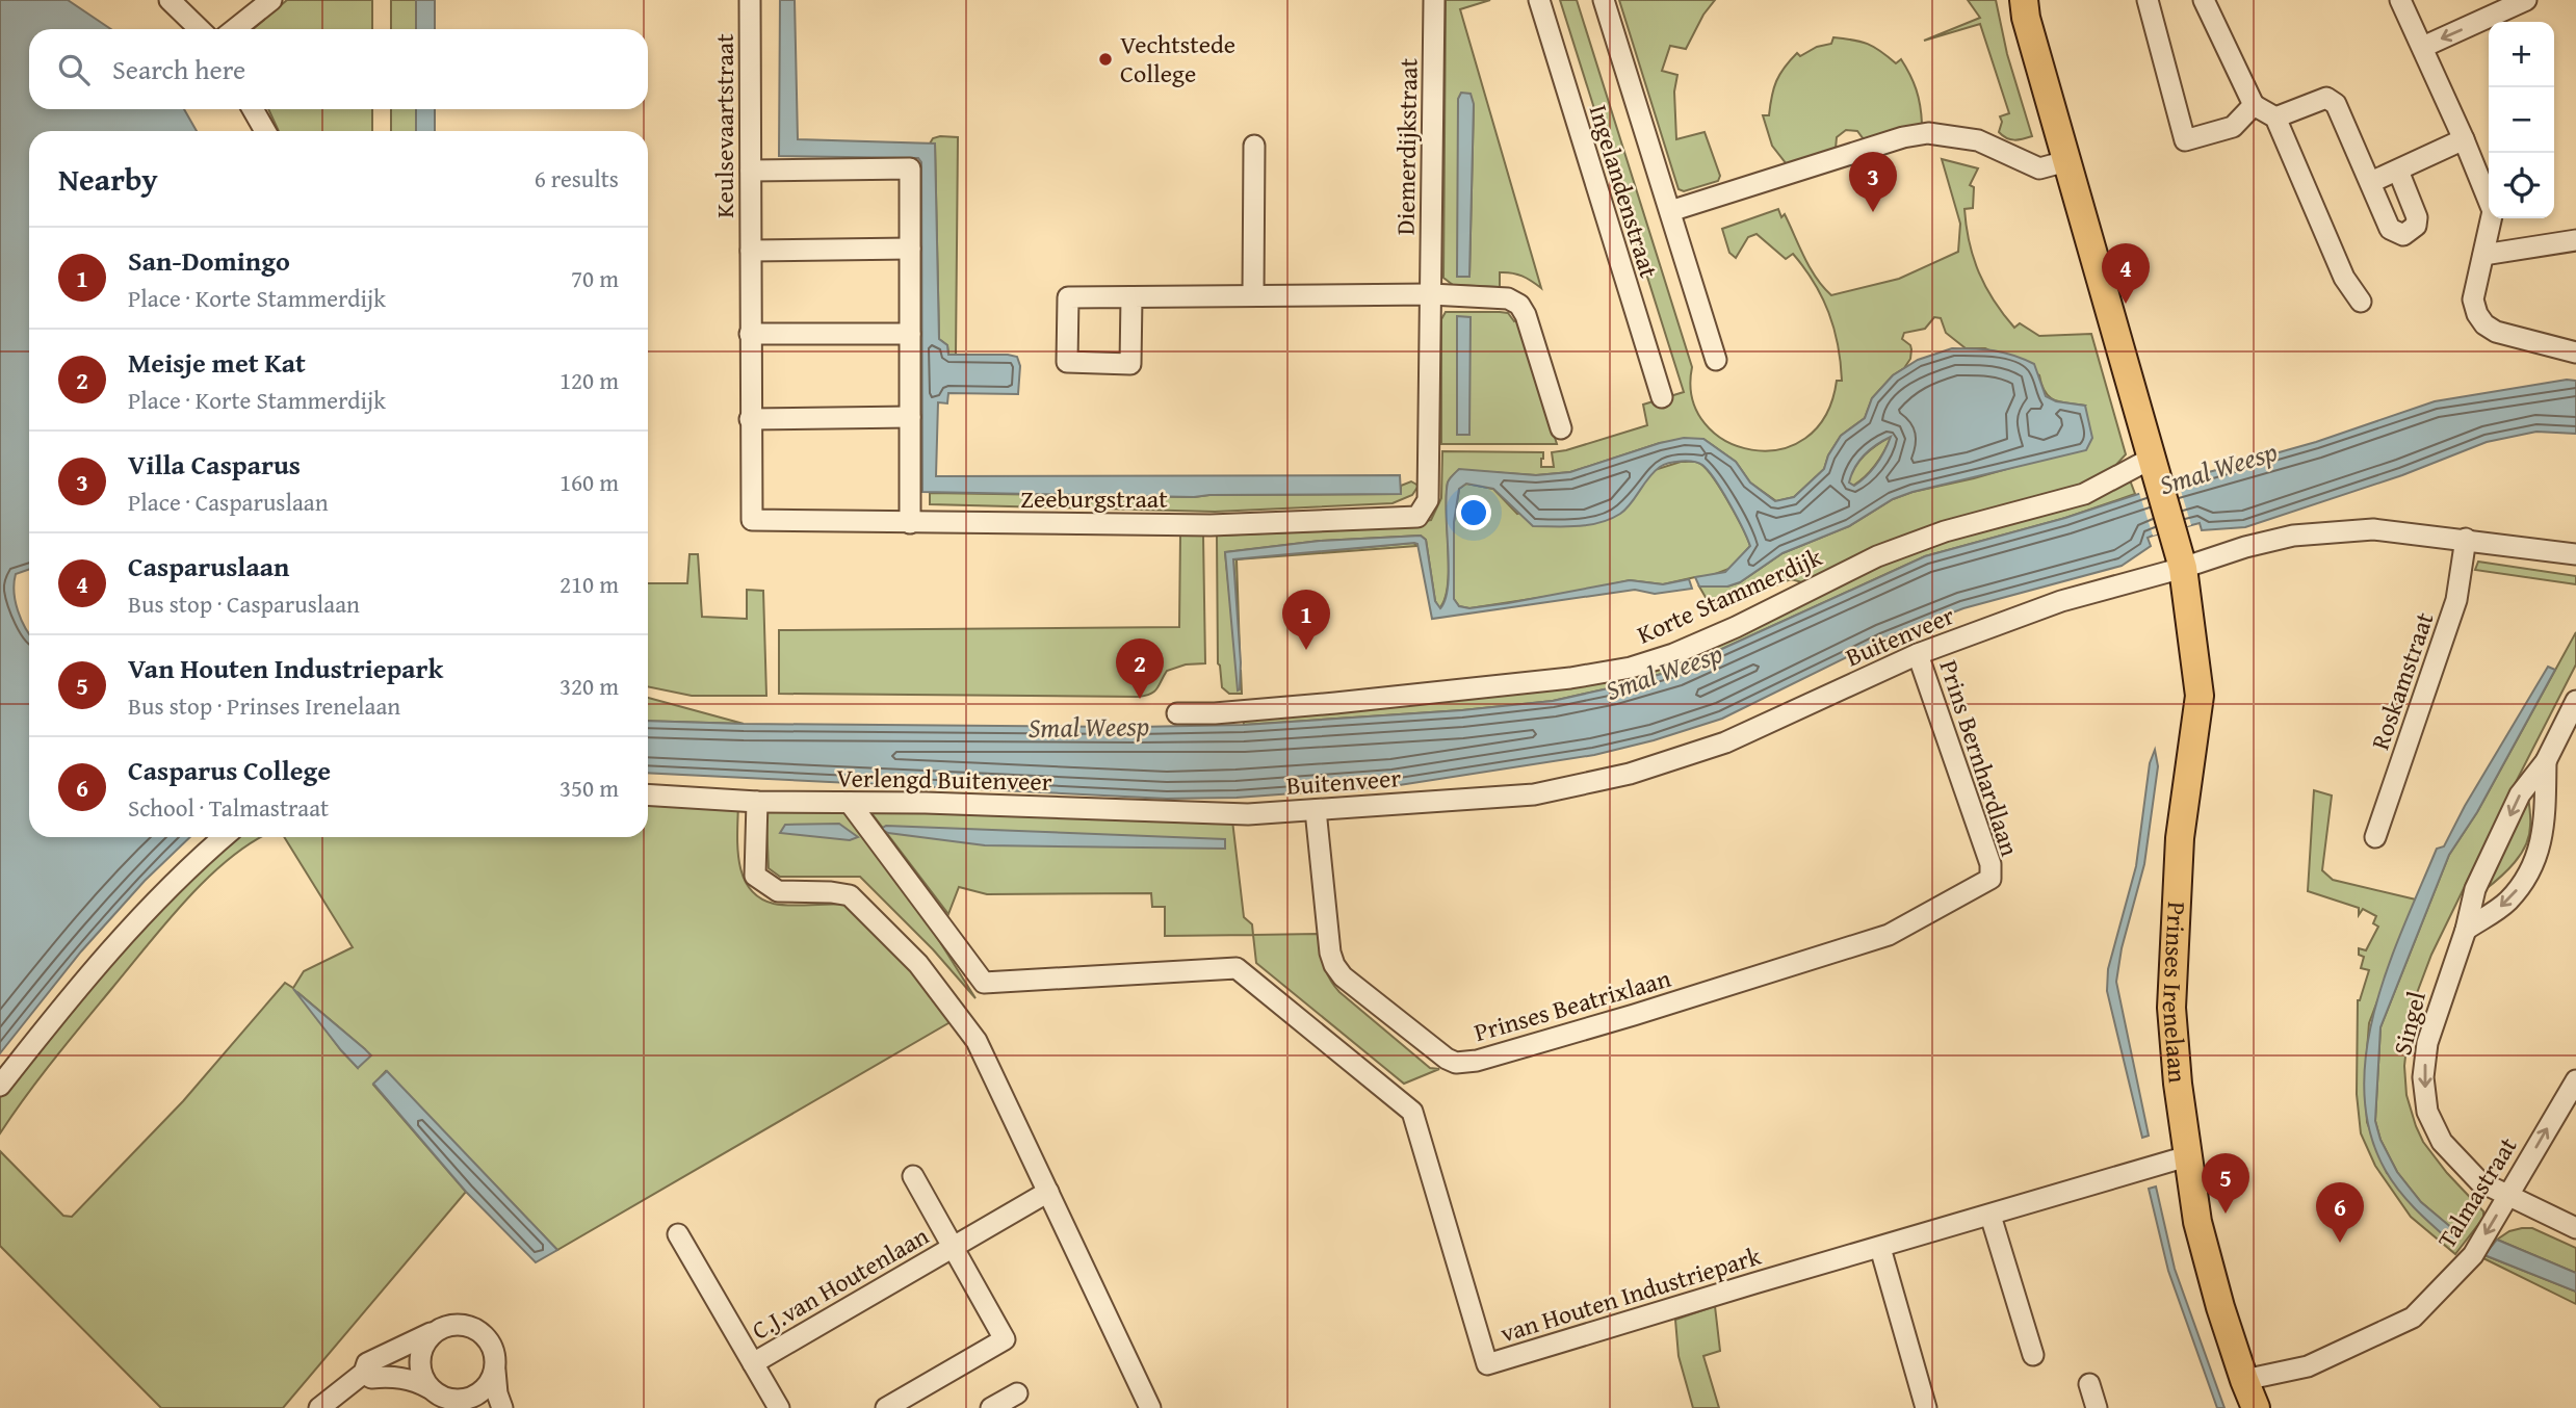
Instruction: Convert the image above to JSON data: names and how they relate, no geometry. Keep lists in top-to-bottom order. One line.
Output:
{"streets":{"main road":["Prinses Irenelaan"],"street":["Keulsevaartstraat","Diemerdijkstraat","Ingelandenstraat","Zeeburgstraat","Korte Stammerdijk","Buitenveer","Roskamstraat","Prins Bernhardlaan","Verlengd Buitenveer","Prinses Beatrixlaan","Singel","Talmastraat","C.J.van Houtenlaan","van Houten Industriepark"]},"crossings":[["Keulsevaartstraat","Zeeburgstraat"],["Diemerdijkstraat","Zeeburgstraat"],["Korte Stammerdijk","Prinses Irenelaan"],["Buitenveer","Roskamstraat"],["Buitenveer","Prins Bernhardlaan"],["Buitenveer","Verlengd Buitenveer"],["Buitenveer","Prinses Irenelaan"],["Buitenveer","Prinses Beatrixlaan"],["Prins Bernhardlaan","Prinses Beatrixlaan"],["Verlengd Buitenveer","van Houten Industriepark"],["Prinses Irenelaan","Talmastraat"],["Prinses Irenelaan","van Houten Industriepark"],["Singel","Talmastraat"]],"one_way":["Singel"],"water":["Smal Weesp"],"places":["Vechtstede College"],"page":{"map_buttons":["+","−"],"search":"Search here","heading":["Nearby","6 results"],"pins":["3","4","1","2","5","6"],"list":[{"mark":"1","name":"San-Domingo","note":"Place · Korte Stammerdijk","value":"70 m"},{"mark":"2","name":"Meisje met Kat","note":"Place · Korte Stammerdijk","value":"120 m"},{"mark":"3","name":"Villa Casparus","note":"Place · Casparuslaan","value":"160 m"},{"mark":"4","name":"Casparuslaan","note":"Bus stop · Casparuslaan","value":"210 m"},{"mark":"5","name":"Van Houten Industriepark","note":"Bus stop · Prinses Irenelaan","value":"320 m"},{"mark":"6","name":"Casparus College","note":"School · Talmastraat","value":"350 m"}]}}
